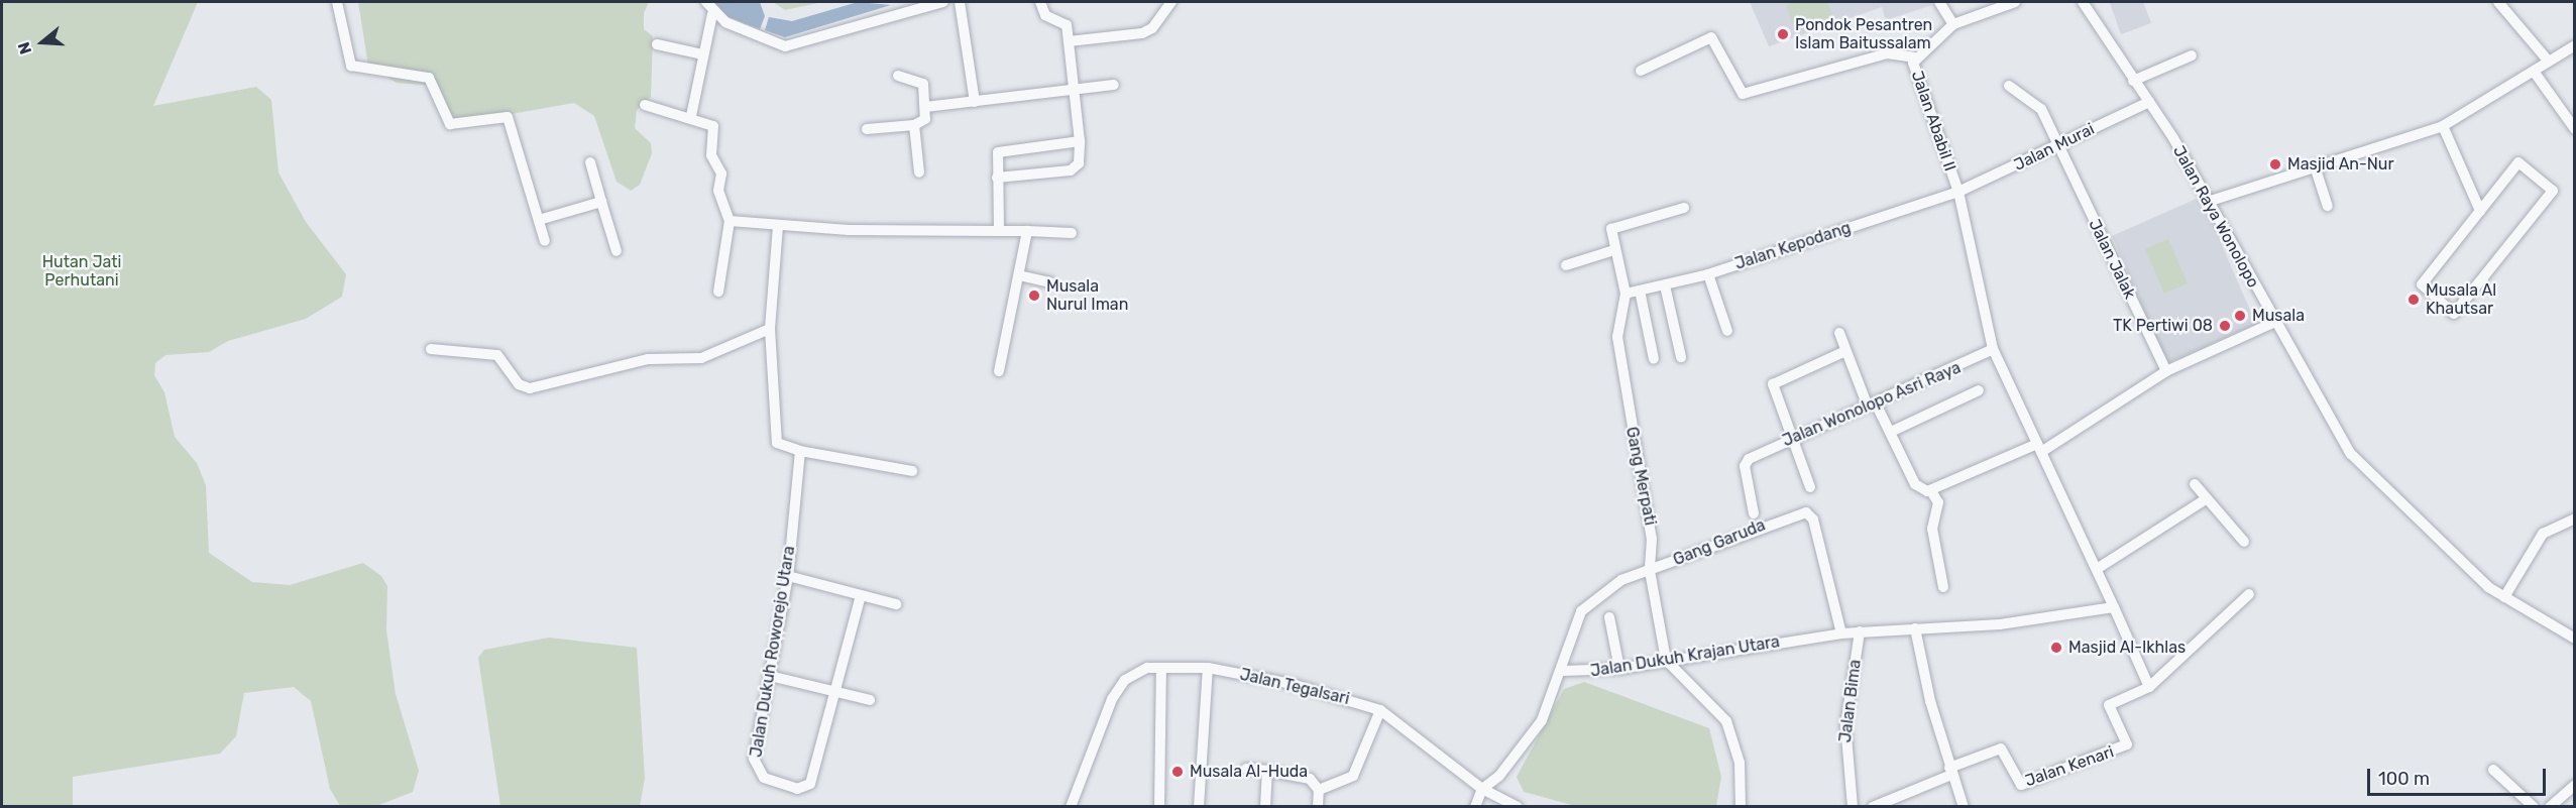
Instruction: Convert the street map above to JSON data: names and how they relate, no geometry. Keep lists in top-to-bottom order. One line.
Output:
{"streets":{"street":["Jalan Ababil II","Jalan Murai","Jalan Raya Wonolopo","Jalan Kepodang","Jalan Jalak","Jalan Wonolopo Asri Raya","Gang Merpati","Gang Garuda","Jalan Dukuh Roworejo Utara","Jalan Dukuh Krajan Utara","Jalan Tegalsari","Jalan Bima","Jalan Kenari"]},"crossings":[["Jalan Ababil II","Jalan Murai"],["Jalan Ababil II","Jalan Kepodang"],["Jalan Ababil II","Jalan Wonolopo Asri Raya"],["Jalan Ababil II","Jalan Dukuh Krajan Utara"],["Jalan Murai","Jalan Raya Wonolopo"],["Jalan Murai","Jalan Kepodang"],["Jalan Murai","Jalan Jalak"],["Jalan Kepodang","Gang Merpati"],["Gang Merpati","Gang Garuda"],["Gang Merpati","Jalan Dukuh Krajan Utara"],["Gang Garuda","Jalan Dukuh Krajan Utara"],["Jalan Dukuh Krajan Utara","Jalan Bima"]],"parks":["Hutan Jati Perhutani"],"places":["Pondok Pesantren Islam Baitussalam","Masjid An-Nur","Musala Nurul Iman","Musala Al Khautsar","Musala","TK Pertiwi 08","Masjid Al-Ikhlas","Musala Al-Huda"],"scale_bar":"100 m","north":"left"}
